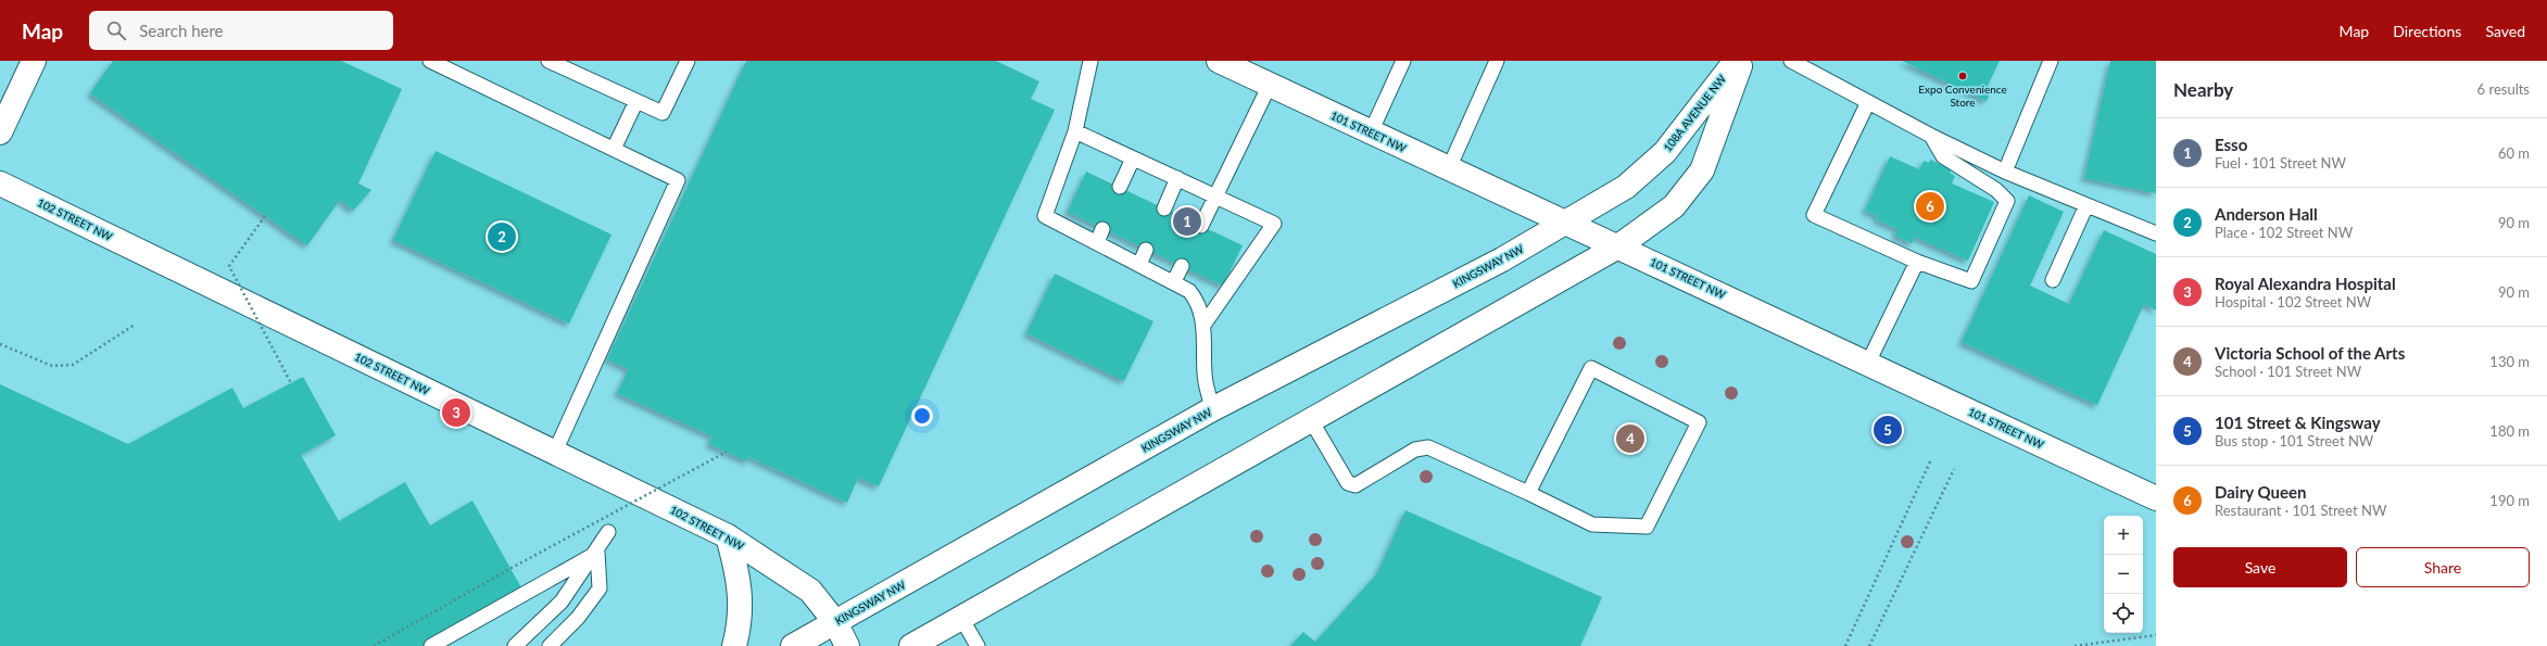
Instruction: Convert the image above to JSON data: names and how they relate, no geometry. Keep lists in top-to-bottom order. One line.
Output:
{"streets":{"main road":["108A AVENUE NW","101 STREET NW","102 STREET NW","KINGSWAY NW"]},"crossings":[["108A AVENUE NW","101 STREET NW"],["108A AVENUE NW","KINGSWAY NW"],["101 STREET NW","KINGSWAY NW"],["102 STREET NW","KINGSWAY NW"]],"places":["Expo Convenience Store"],"page":{"header":"Map","search":"Search here","nav":["Map","Directions","Saved"],"heading":["Nearby","6 results"],"list":[{"mark":"1","name":"Esso","note":"Fuel · 101 Street NW","value":"60 m"},{"mark":"2","name":"Anderson Hall","note":"Place · 102 Street NW","value":"90 m"},{"mark":"3","name":"Royal Alexandra Hospital","note":"Hospital · 102 Street NW","value":"90 m"},{"mark":"4","name":"Victoria School of the Arts","note":"School · 101 Street NW","value":"130 m"},{"mark":"5","name":"101 Street & Kingsway","note":"Bus stop · 101 Street NW","value":"180 m"},{"mark":"6","name":"Dairy Queen","note":"Restaurant · 101 Street NW","value":"190 m"}],"pins":["6","1","2","3","5","4"],"map_buttons":["+","−"],"buttons":["Save","Share"]}}
